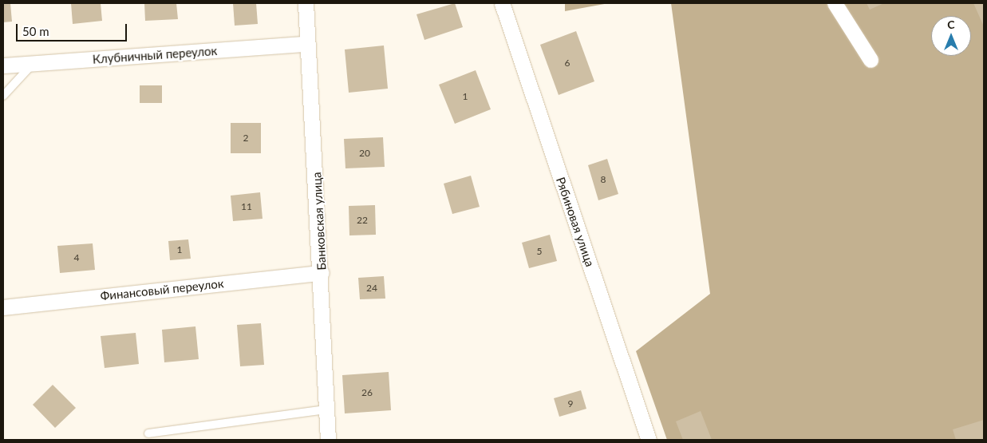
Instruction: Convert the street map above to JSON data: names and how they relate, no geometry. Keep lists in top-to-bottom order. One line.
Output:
{"streets":{"street":["Клубничный переулок","Банковская улица","Рябиновая улица","Финансовый переулок"]},"crossings":[["Клубничный переулок","Банковская улица"],["Банковская улица","Финансовый переулок"]],"house_numbers":["6","1","2","20","8","11","22","1","5","4","24","26","9"],"scale_bar":"50 m","north":"top"}
